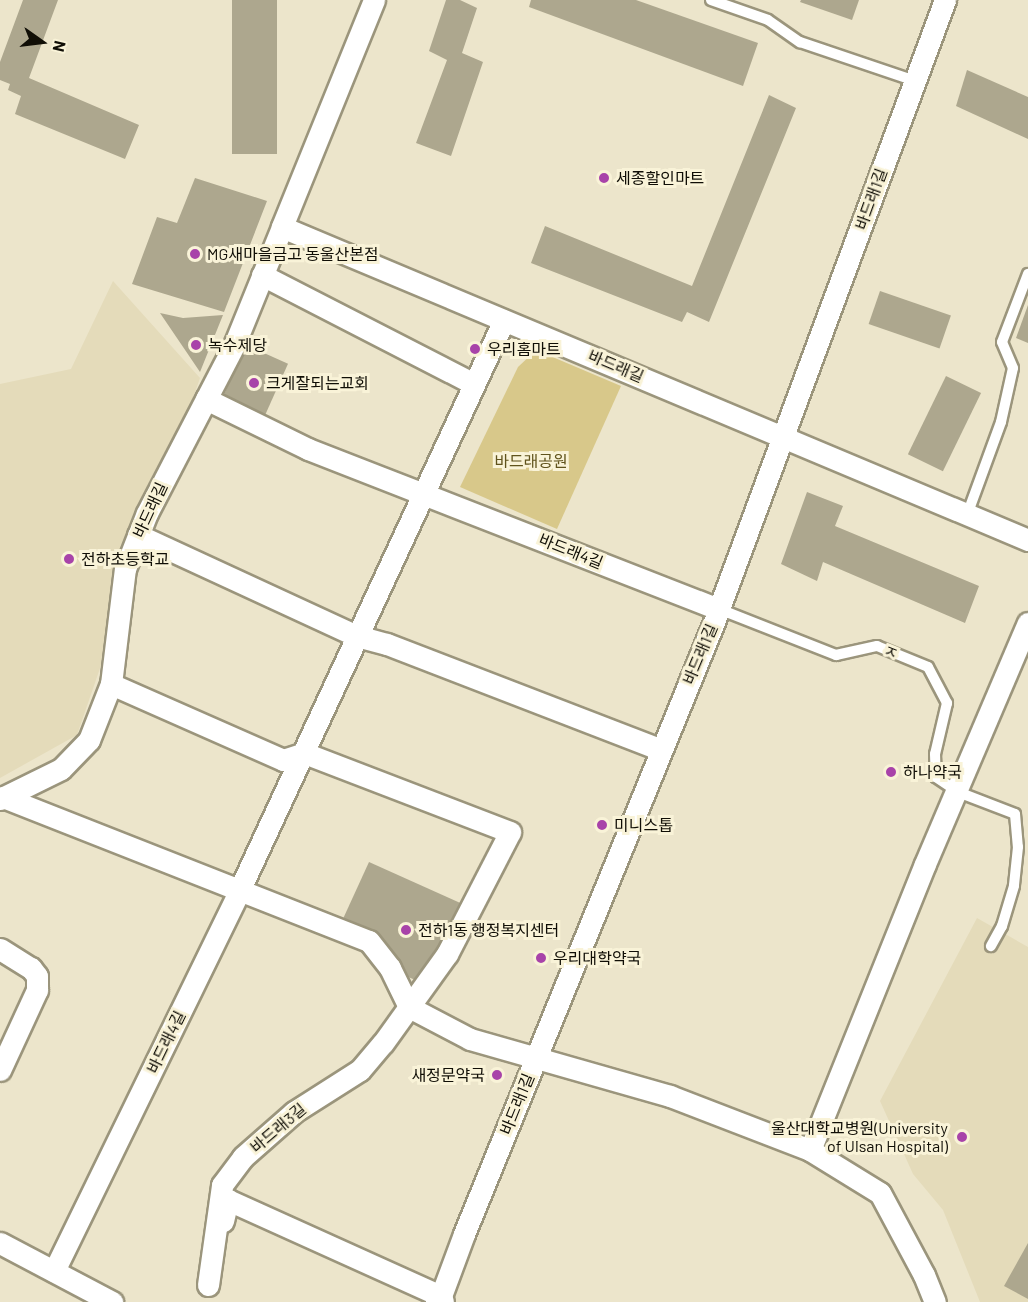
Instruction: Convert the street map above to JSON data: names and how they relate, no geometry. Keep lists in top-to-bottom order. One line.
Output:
{"streets":{"street":["바드래1길","바드래길","바드래4길","바드래3길"],"lane":["ㅈ"]},"crossings":[["바드래1길","바드래길"],["바드래1길","바드래4길"],["바드래1길","ㅈ"],["바드래1길","바드래3길"],["바드래길","바드래4길"],["바드래4길","ㅈ"]],"parks":["바드래공원"],"places":["세종할인마트","MG새마을금고 동울산본점","녹수제당","우리홈마트","크게잘되는교회","전하초등학교","하나약국","미니스톱","전하1동 행정복지센터","우리대학약국","새정문약국","울산대학교병원(University of Ulsan Hospital)"],"north":"right"}
